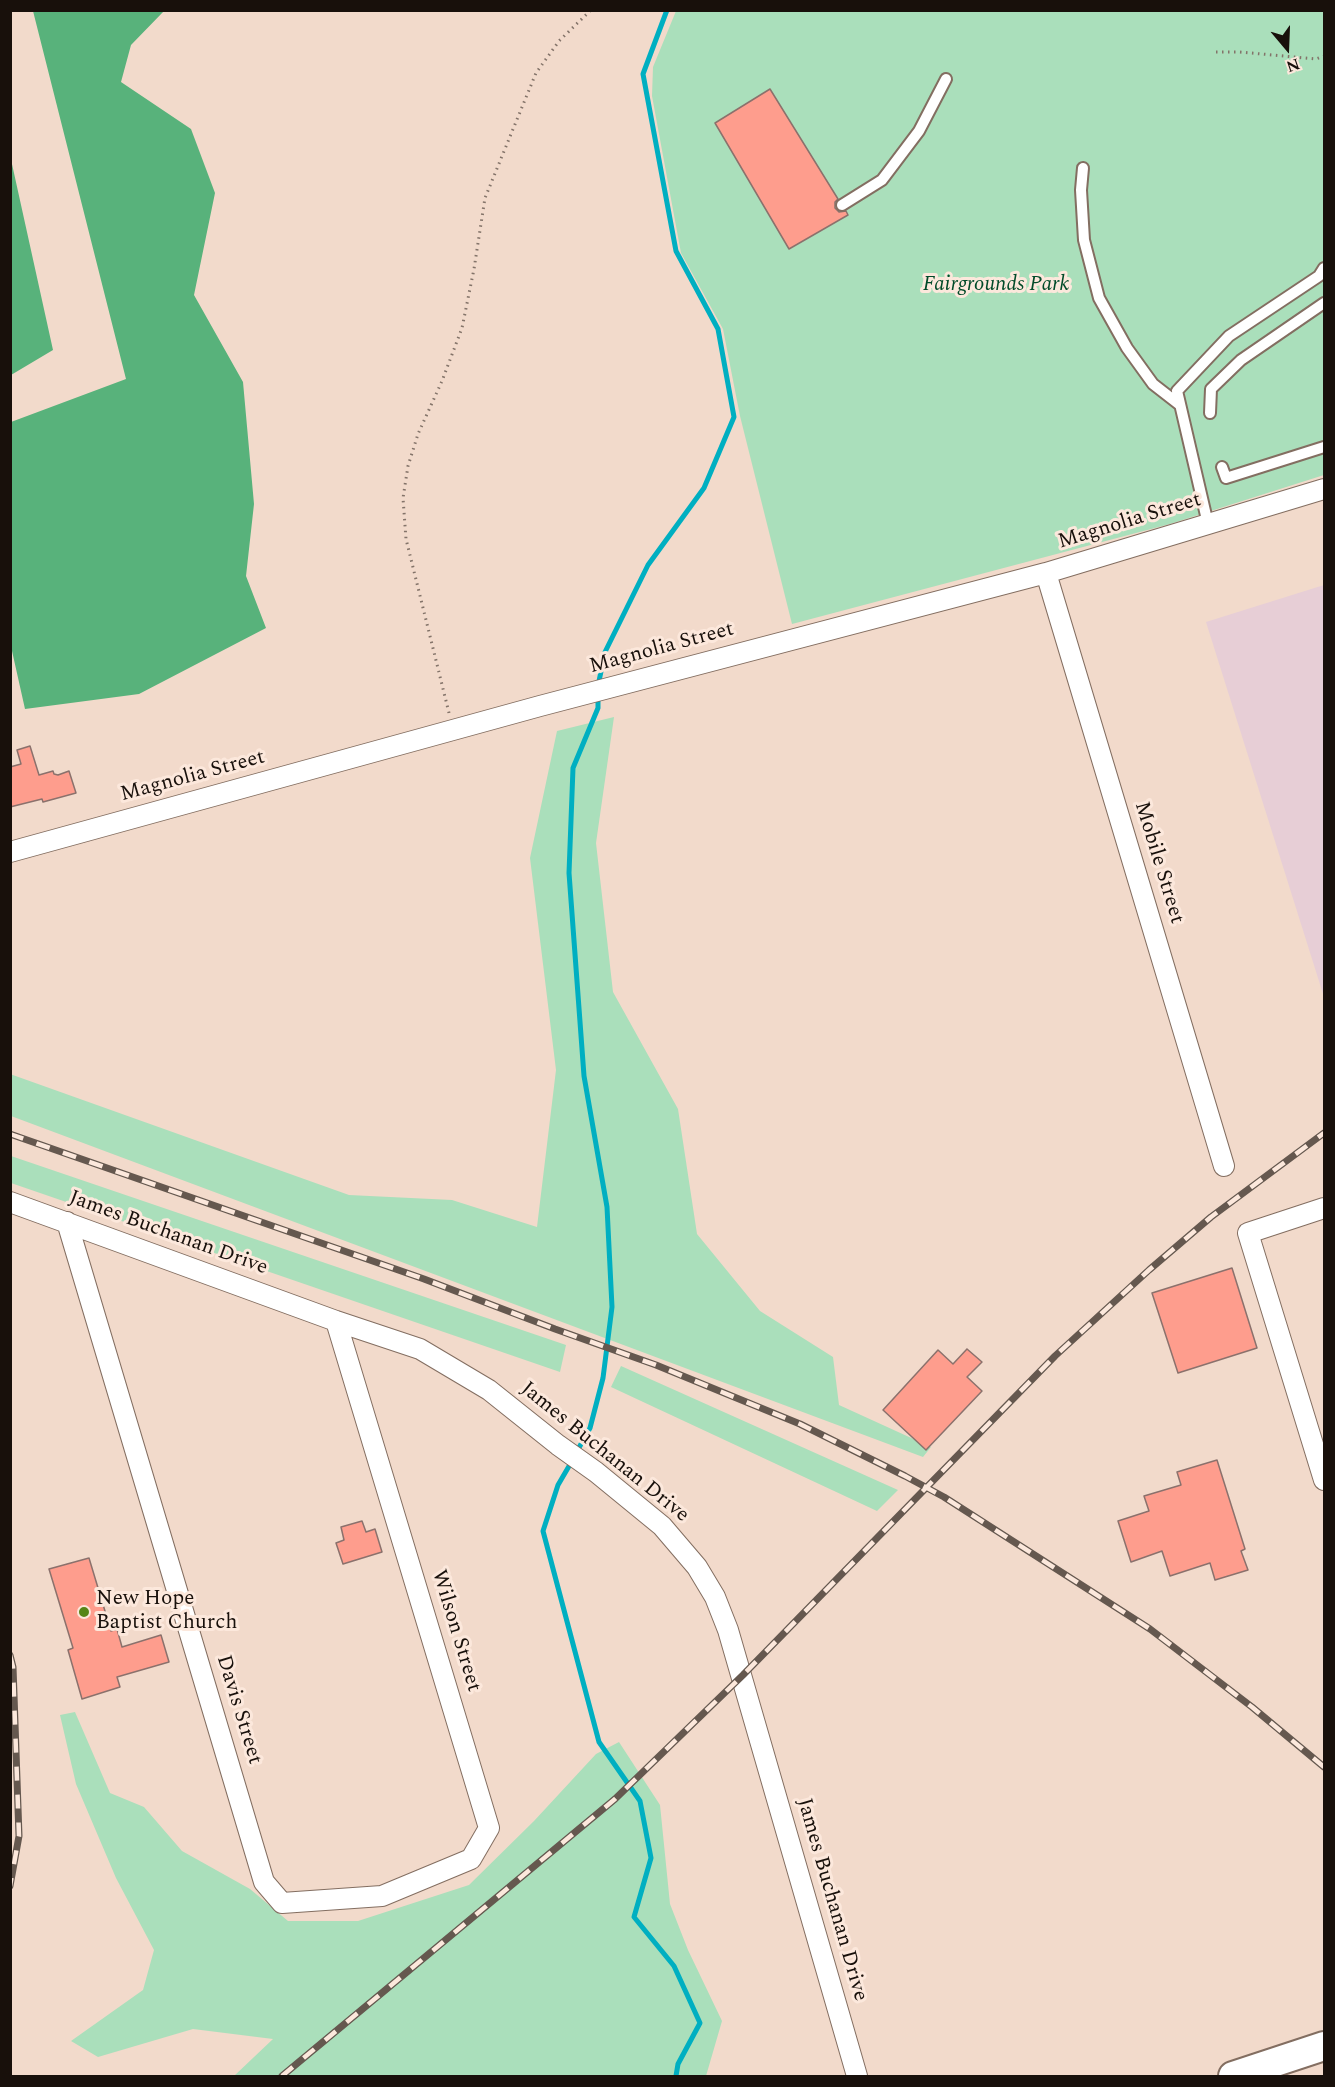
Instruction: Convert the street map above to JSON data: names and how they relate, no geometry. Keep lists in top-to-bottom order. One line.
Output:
{"streets":{"street":["Magnolia Street","Mobile Street","James Buchanan Drive","Wilson Street","Davis Street"]},"crossings":[["Magnolia Street","Mobile Street"],["James Buchanan Drive","Wilson Street"],["James Buchanan Drive","Davis Street"],["Wilson Street","Davis Street"]],"parks":["Fairgrounds Park"],"places":["New Hope Baptist Church"],"north":"bottom"}
